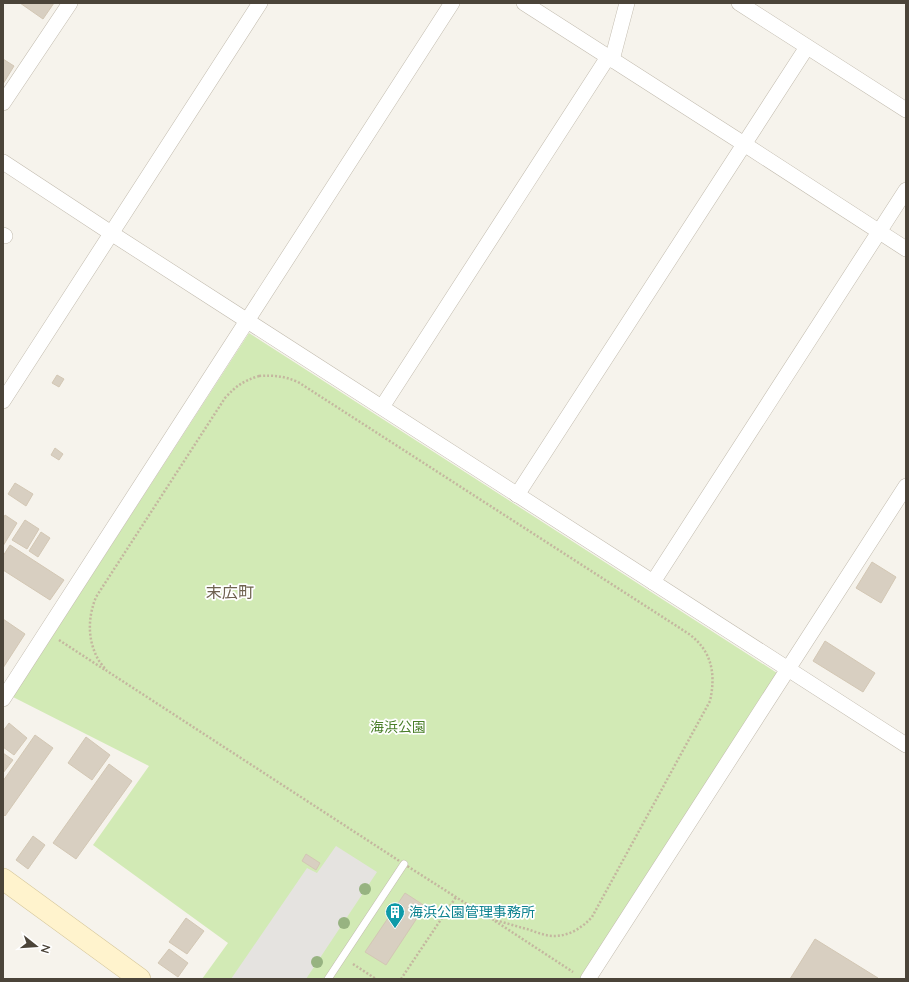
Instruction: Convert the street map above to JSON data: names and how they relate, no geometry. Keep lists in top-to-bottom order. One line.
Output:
{"districts":["末広町"],"parks":["海浜公園"],"places":{"building":["海浜公園管理事務所"]},"north":"right"}
